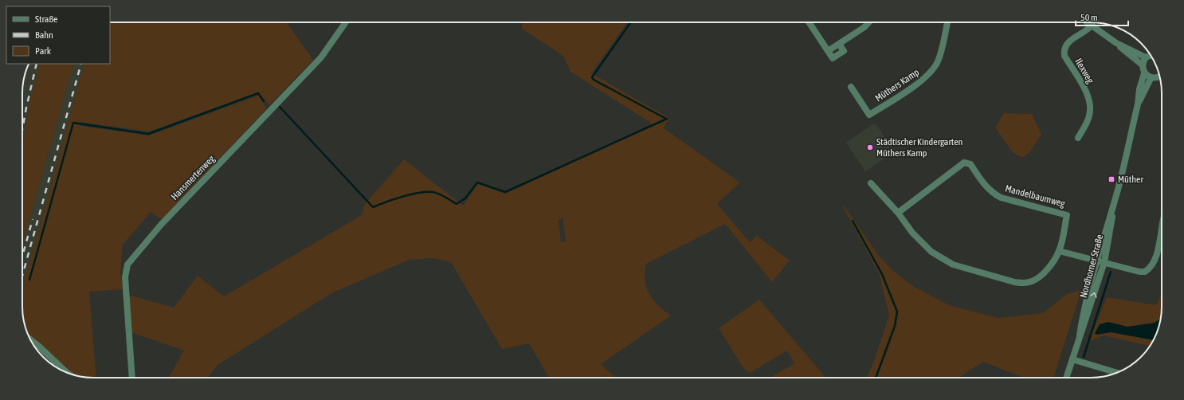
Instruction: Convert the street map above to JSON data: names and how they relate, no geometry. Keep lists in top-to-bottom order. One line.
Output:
{"streets":{"street":["Ilexweg","Müthers Kamp","Hansmertenweg","Mandelbaumweg","Nordhorner Straße"]},"places":{"other":["Städtischer Kindergarten Müthers Kamp"],"transit":["Müther"]},"legend":["Straße","Bahn","Park"],"scale_bar":"50 m"}
